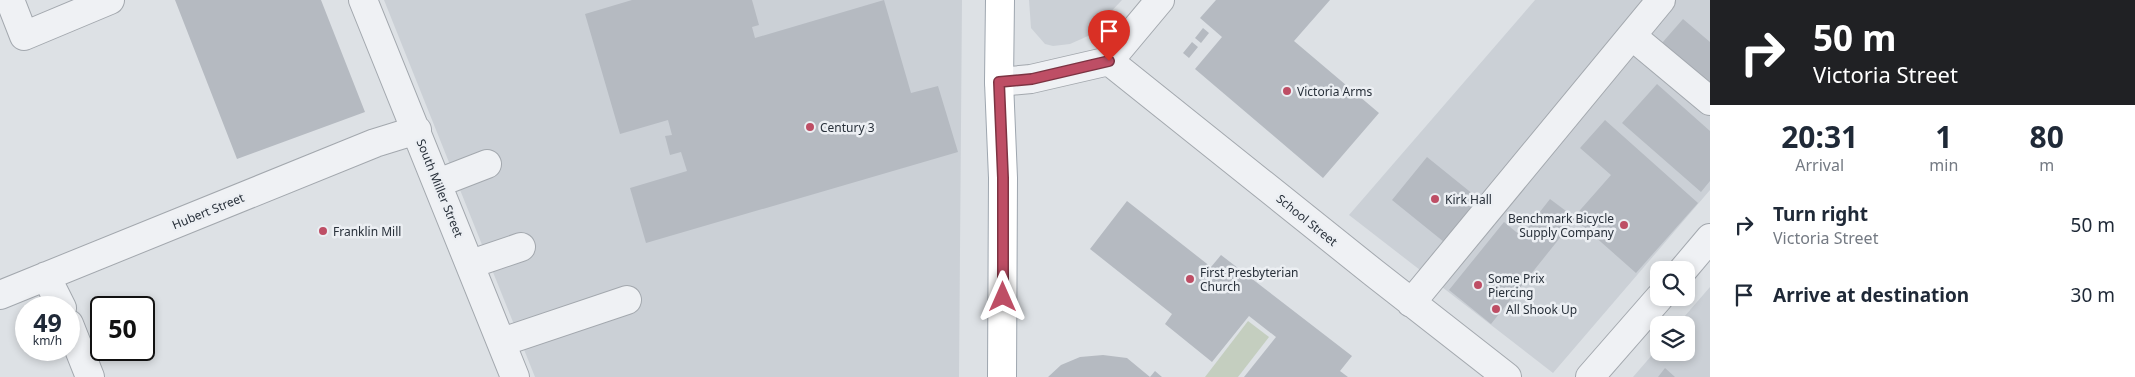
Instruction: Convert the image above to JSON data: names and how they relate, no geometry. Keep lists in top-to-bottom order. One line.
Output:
{"streets":{"street":["South Miller Street","Hubert Street","School Street"]},"crossings":[["South Miller Street","Hubert Street"]],"places":["Victoria Arms","Century 3","Kirk Hall","Benchmark Bicycle Supply Company","Franklin Mill","First Presbyterian Church","Some Prix Piercing","All Shook Up"],"page":{"turn":["50 m","Victoria Street"],"eta":["20:31","Arrival","1","min","80","m"],"list":[{"name":"Turn right","note":"Victoria Street","value":"50 m"},{"name":"Arrive at destination","value":"30 m"}],"speed":"49 km/h","limit":"50"}}
